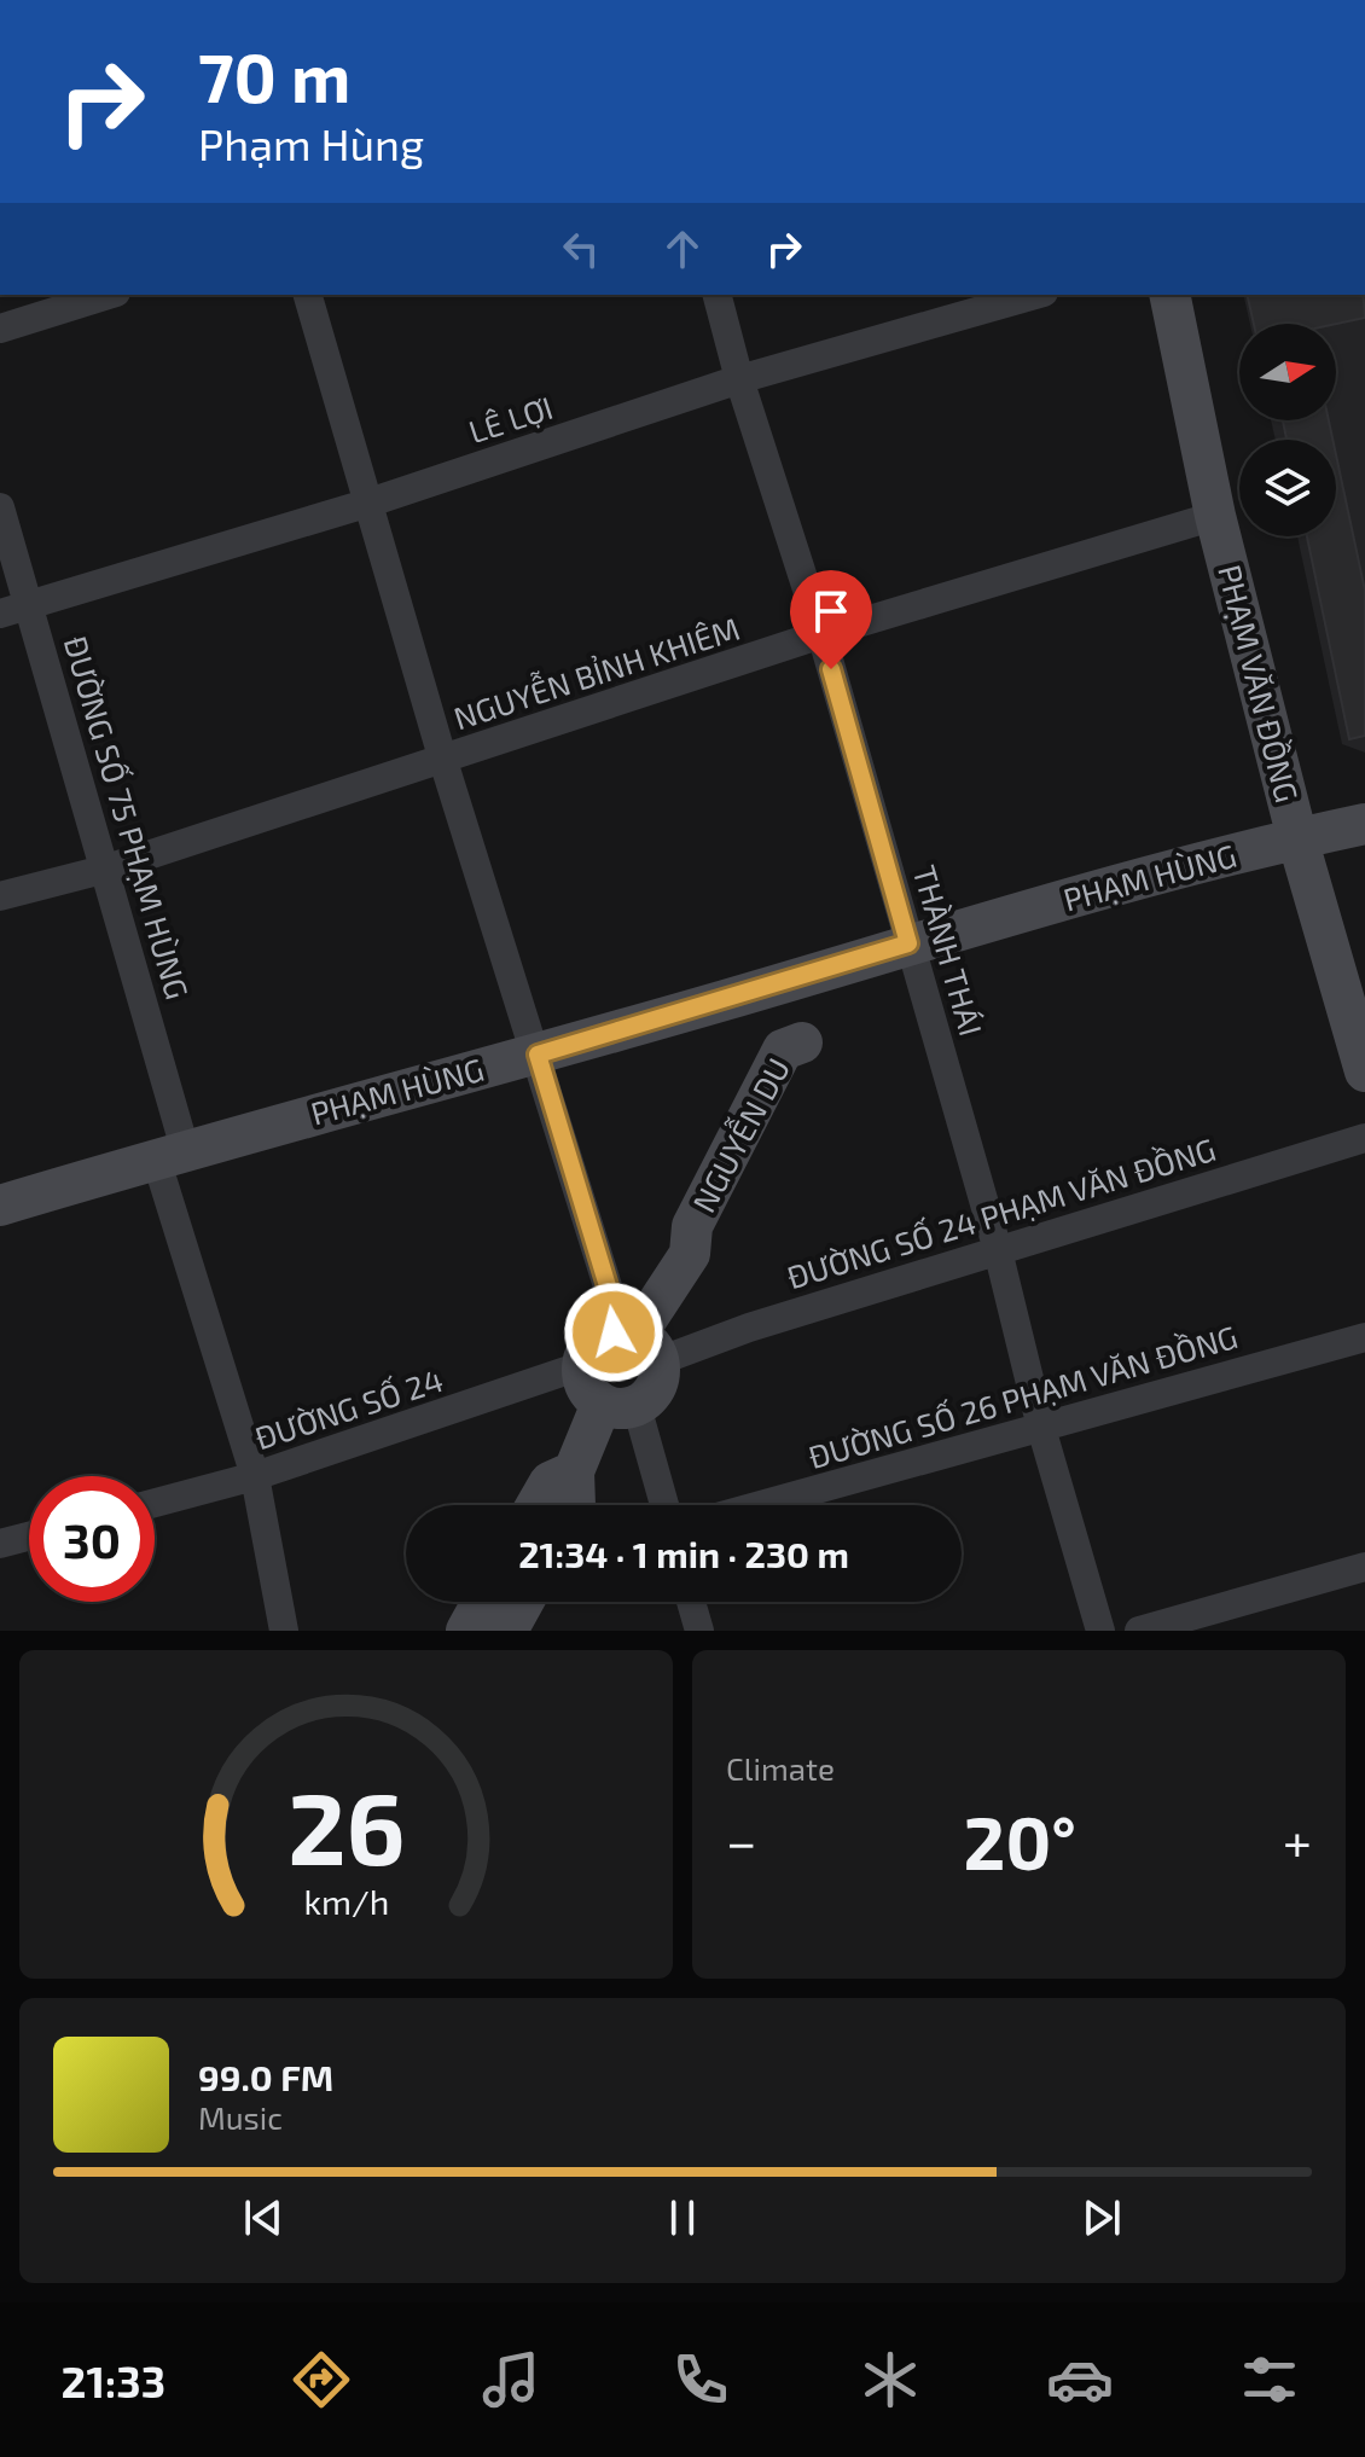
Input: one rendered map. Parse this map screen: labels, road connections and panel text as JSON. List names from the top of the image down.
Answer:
{
  "streets": {
    "street": [
      "LÊ LỢI",
      "NGUYỄN BỈNH KHIÊM",
      "PHẠM VĂN ĐỒNG",
      "ĐƯỜNG SỐ 75 PHẠM HÙNG",
      "PHẠM HÙNG",
      "THÀNH THÁI",
      "NGUYỄN DU",
      "ĐƯỜNG SỐ 24 PHẠM VĂN ĐỒNG",
      "ĐƯỜNG SỐ 26 PHẠM VĂN ĐỒNG",
      "ĐƯỜNG SỐ 24"
    ]
  },
  "crossings": [
    ["LÊ LỢI", "ĐƯỜNG SỐ 75 PHẠM HÙNG"],
    ["LÊ LỢI", "THÀNH THÁI"],
    ["NGUYỄN BỈNH KHIÊM", "PHẠM VĂN ĐỒNG"],
    ["NGUYỄN BỈNH KHIÊM", "ĐƯỜNG SỐ 75 PHẠM HÙNG"],
    ["NGUYỄN BỈNH KHIÊM", "THÀNH THÁI"],
    ["PHẠM VĂN ĐỒNG", "PHẠM HÙNG"],
    ["ĐƯỜNG SỐ 75 PHẠM HÙNG", "PHẠM HÙNG"],
    ["ĐƯỜNG SỐ 75 PHẠM HÙNG", "ĐƯỜNG SỐ 24"],
    ["PHẠM HÙNG", "THÀNH THÁI"],
    ["PHẠM HÙNG", "NGUYỄN DU"],
    ["THÀNH THÁI", "ĐƯỜNG SỐ 24 PHẠM VĂN ĐỒNG"],
    ["THÀNH THÁI", "ĐƯỜNG SỐ 26 PHẠM VĂN ĐỒNG"],
    ["NGUYỄN DU", "ĐƯỜNG SỐ 24 PHẠM VĂN ĐỒNG"],
    ["NGUYỄN DU", "ĐƯỜNG SỐ 24"],
    ["ĐƯỜNG SỐ 24 PHẠM VĂN ĐỒNG", "ĐƯỜNG SỐ 24"]
  ],
  "north": "right",
  "page": {
    "turn": ["70 m", "Phạm Hùng"],
    "limit": "30",
    "trip": "21:34 · 1 min · 230 m",
    "tile": "Climate",
    "heat": ["−", "20°", "+"],
    "song": ["99.0 FM", "Music"],
    "tabs": "21:33",
    "gauge": ["26", "km/h"]
  }
}
